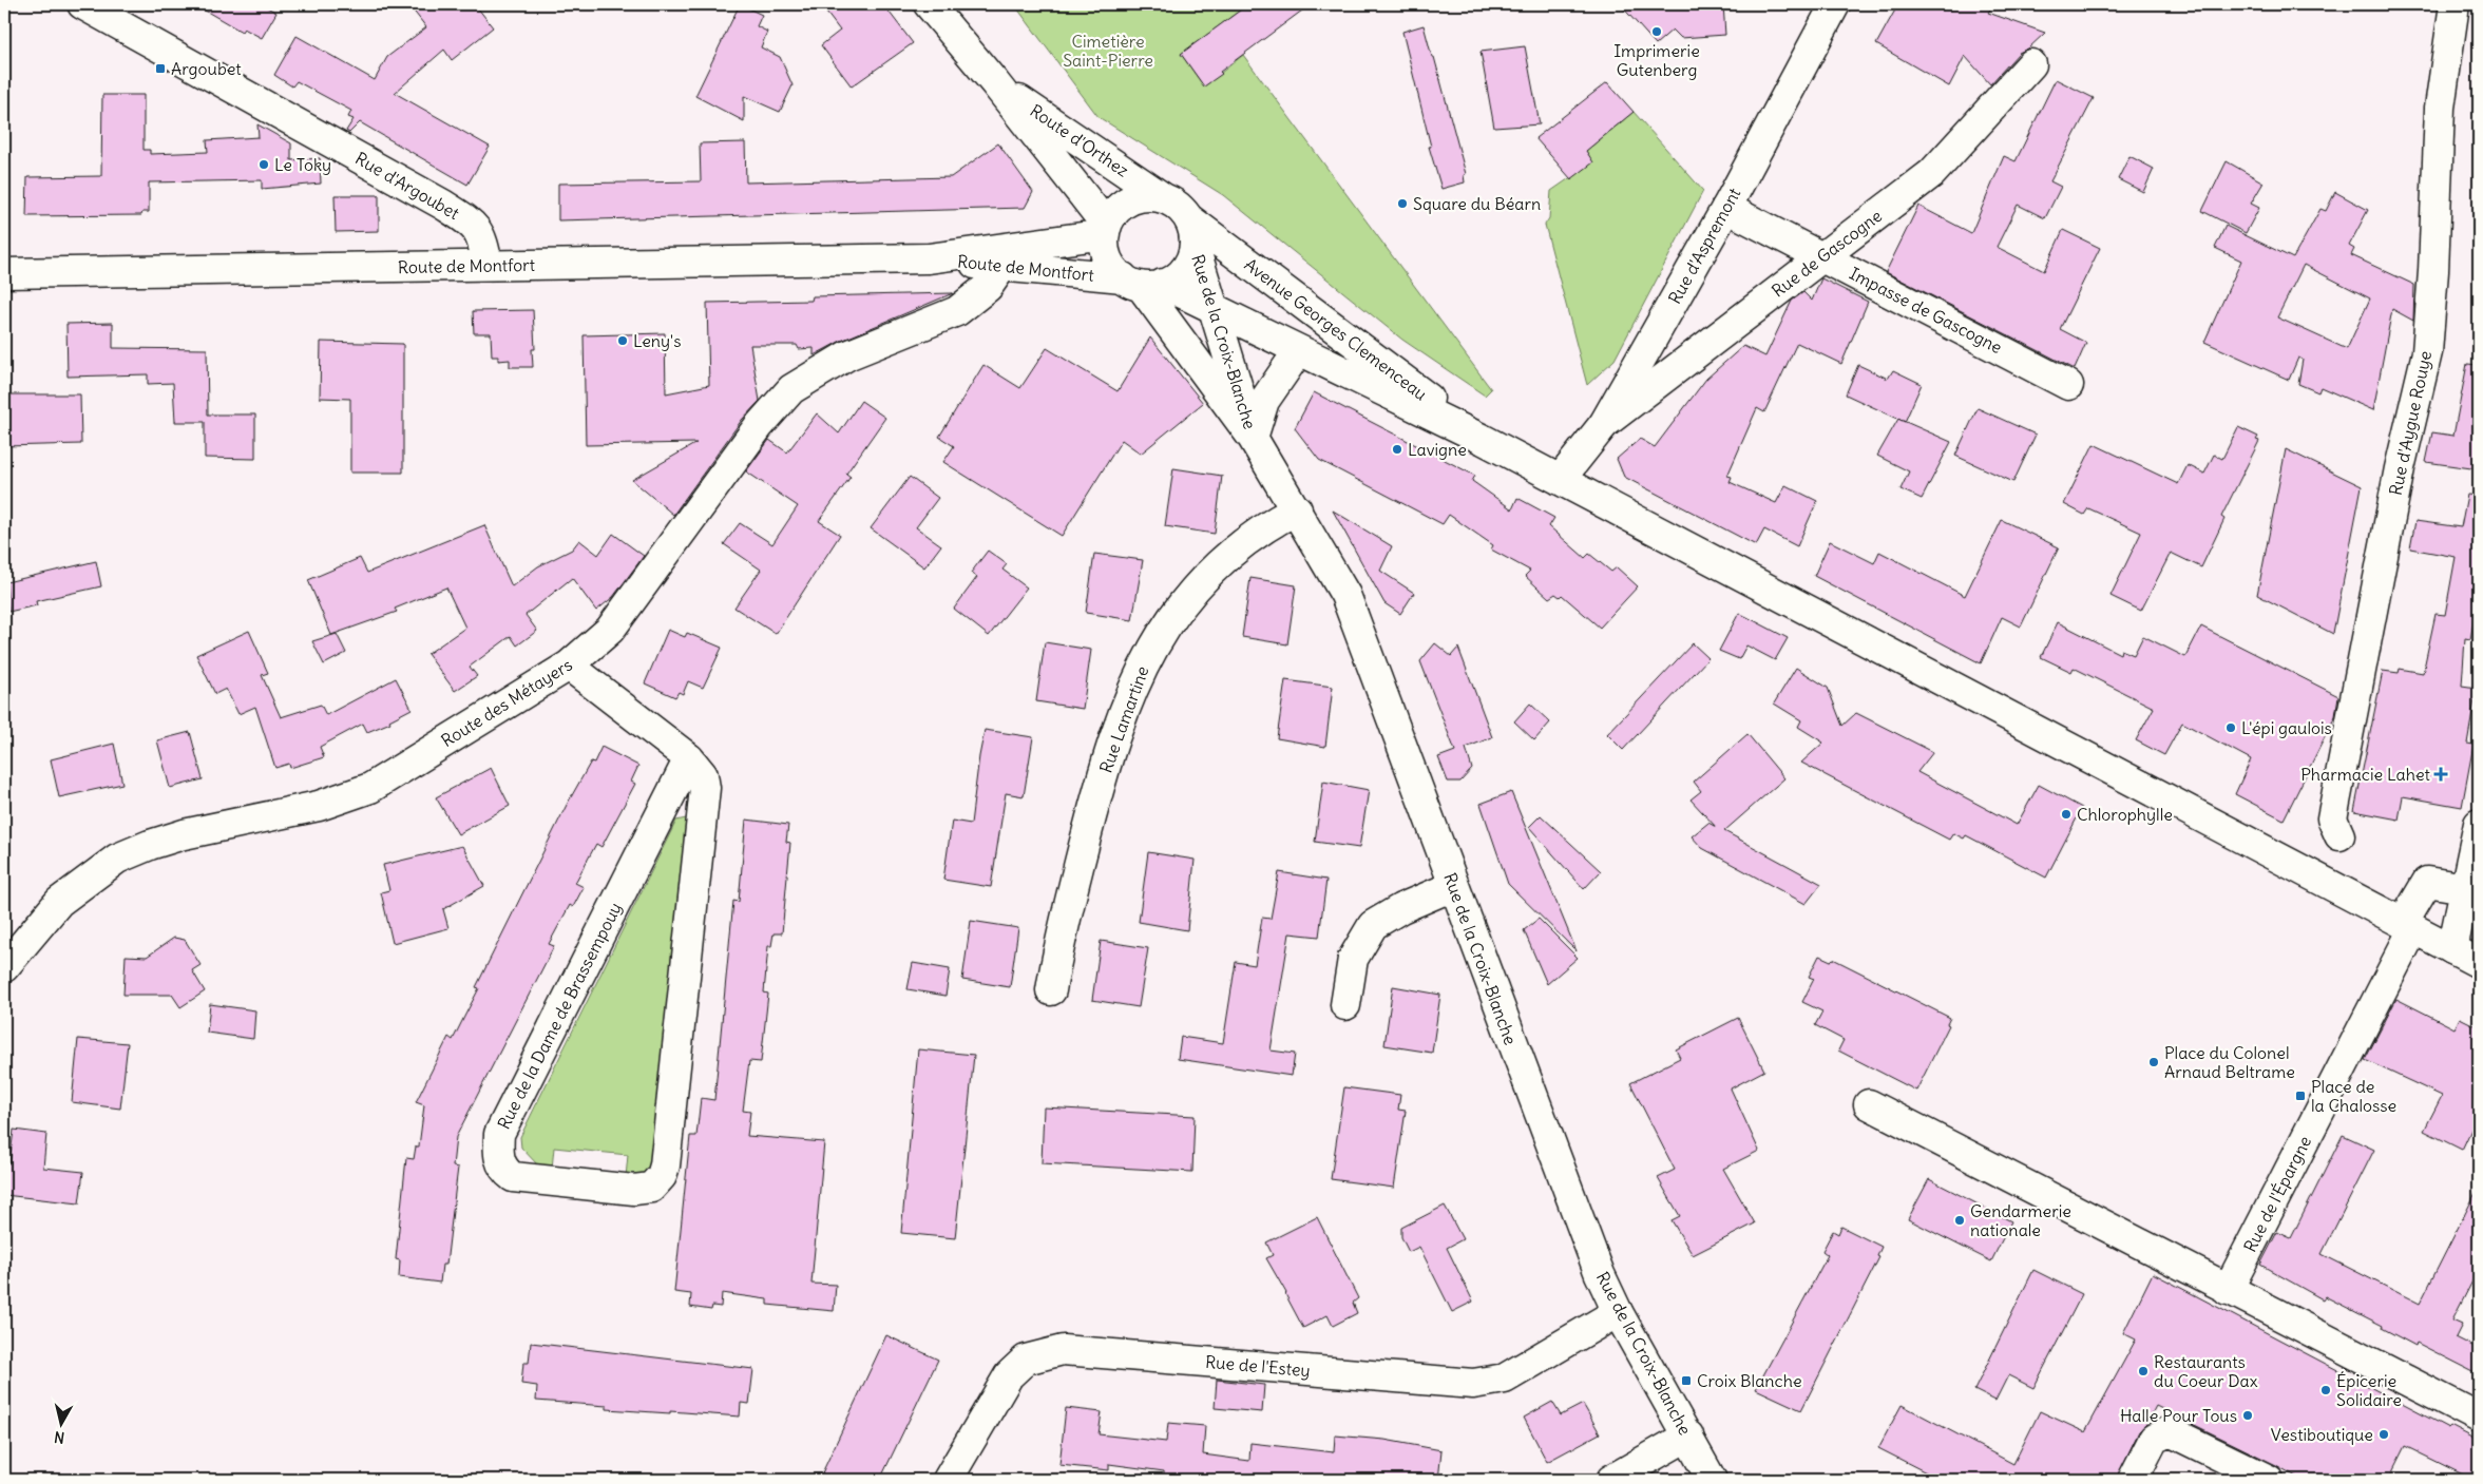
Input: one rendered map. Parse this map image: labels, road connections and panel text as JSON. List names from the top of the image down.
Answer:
{
  "streets": {
    "street": [
      "Route d'Orthez",
      "Rue d'Argoubet",
      "Rue d'Aspremont",
      "Rue de Gascogne",
      "Route de Montfort",
      "Impasse de Gascogne",
      "Avenue Georges Clemenceau",
      "Rue de la Croix-Blanche",
      "Rue d'Aygue Rouye",
      "Route des Métayers",
      "Rue Lamartine",
      "Rue de la Dame de Brassempouy",
      "Rue de l'Épargne",
      "Rue de l'Estey"
    ]
  },
  "crossings": [
    ["Route d'Orthez", "Route de Montfort"],
    ["Route d'Orthez", "Avenue Georges Clemenceau"],
    ["Route d'Orthez", "Rue de la Croix-Blanche"],
    ["Rue d'Argoubet", "Route de Montfort"],
    ["Rue d'Aspremont", "Rue de Gascogne"],
    ["Rue d'Aspremont", "Impasse de Gascogne"],
    ["Rue d'Aspremont", "Avenue Georges Clemenceau"],
    ["Rue de Gascogne", "Impasse de Gascogne"],
    ["Route de Montfort", "Avenue Georges Clemenceau"],
    ["Route de Montfort", "Rue de la Croix-Blanche"],
    ["Route de Montfort", "Route des Métayers"],
    ["Avenue Georges Clemenceau", "Rue de la Croix-Blanche"],
    ["Avenue Georges Clemenceau", "Rue de l'Épargne"],
    ["Rue de la Croix-Blanche", "Rue Lamartine"],
    ["Rue de la Croix-Blanche", "Rue de l'Estey"],
    ["Route des Métayers", "Rue de la Dame de Brassempouy"]
  ],
  "parks": ["Cimetière Saint-Pierre"],
  "places": {
    "other": [
      "Imprimerie Gutenberg",
      "Le Toky",
      "Square du Béarn",
      "Leny's",
      "Lavigne",
      "L'épi gaulois",
      "Chlorophylle",
      "Place du Colonel Arnaud Beltrame",
      "Gendarmerie nationale",
      "Restaurants du Coeur Dax",
      "Épicerie Solidaire",
      "Halle Pour Tous",
      "Vestiboutique"
    ],
    "transit": ["Argoubet", "Place de la Chalosse", "Croix Blanche"],
    "health": ["Pharmacie Lahet"]
  },
  "north": "bottom"
}
